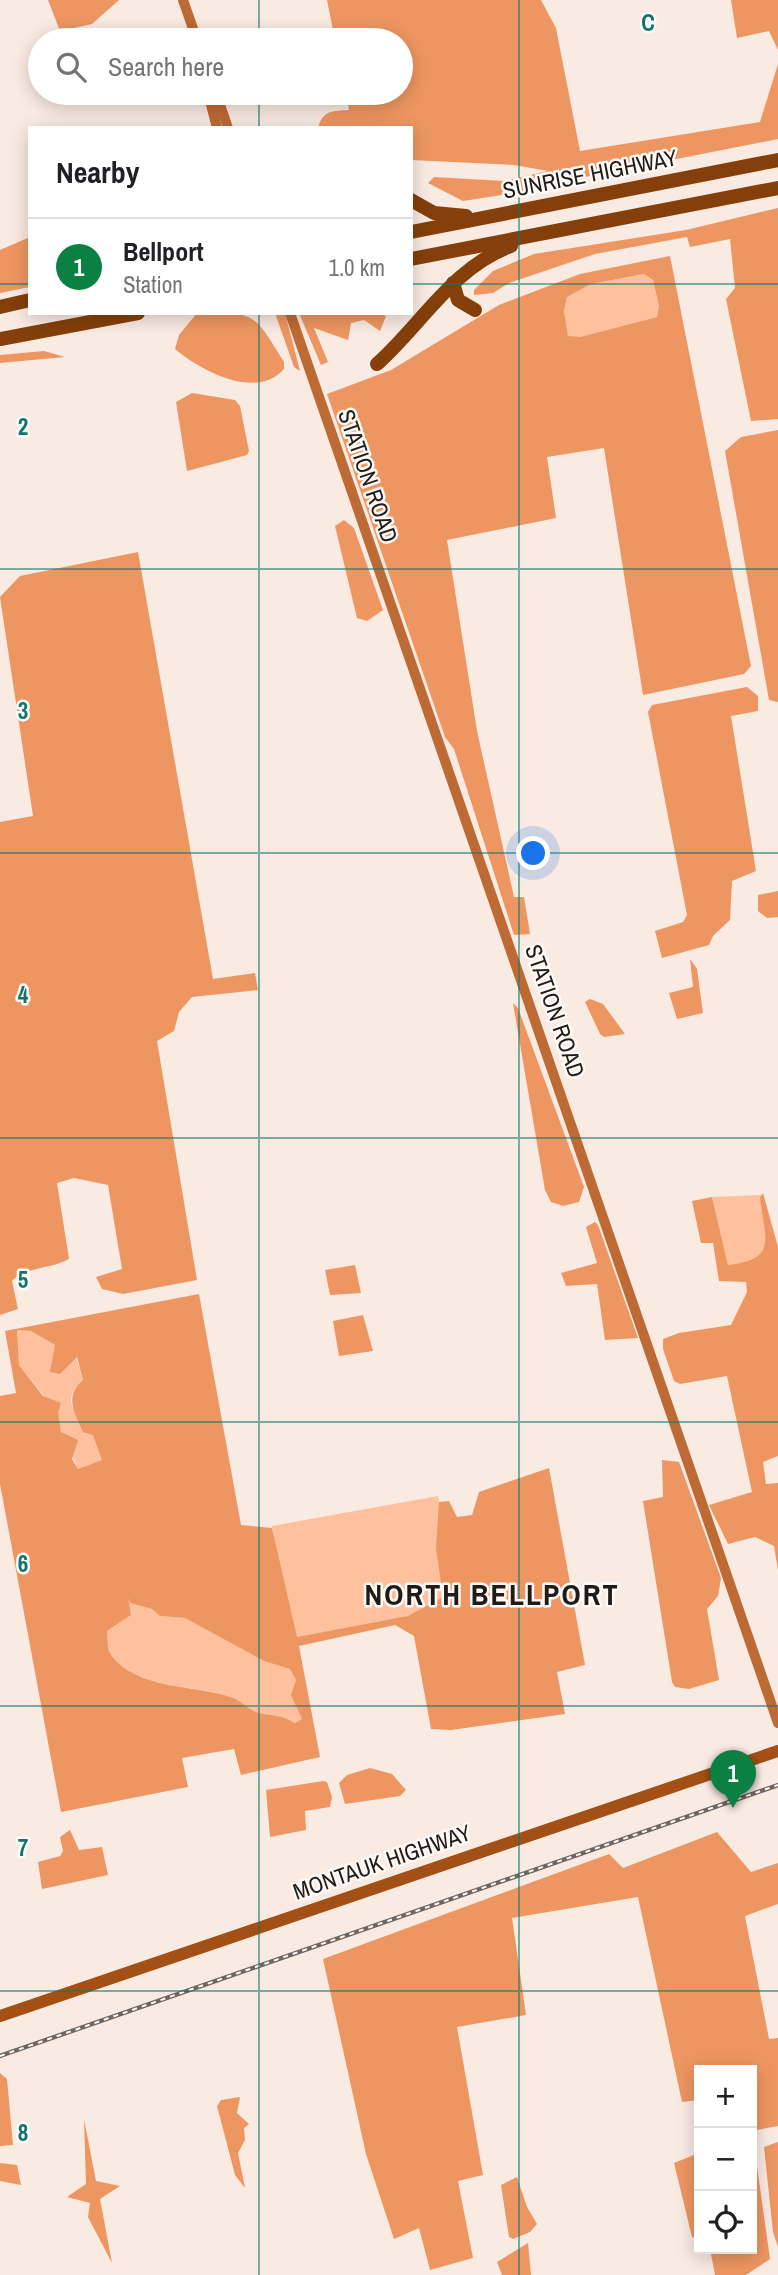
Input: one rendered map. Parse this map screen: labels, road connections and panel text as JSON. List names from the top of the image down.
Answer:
{
  "streets": {
    "highway": ["SUNRISE HIGHWAY"],
    "main road": ["STATION ROAD", "MONTAUK HIGHWAY"]
  },
  "districts": ["NORTH BELLPORT"],
  "page": {
    "search": "Search here",
    "heading": "Nearby",
    "list": [
      {
        "mark": "1",
        "name": "Bellport",
        "note": "Station",
        "value": "1.0 km"
      }
    ],
    "pins": "1",
    "map_buttons": ["+", "−"]
  },
  "grid": {
    "columns": ["C"],
    "rows": [
      "2",
      "3",
      "4",
      "5",
      "6",
      "7",
      "8"
    ]
  }
}
